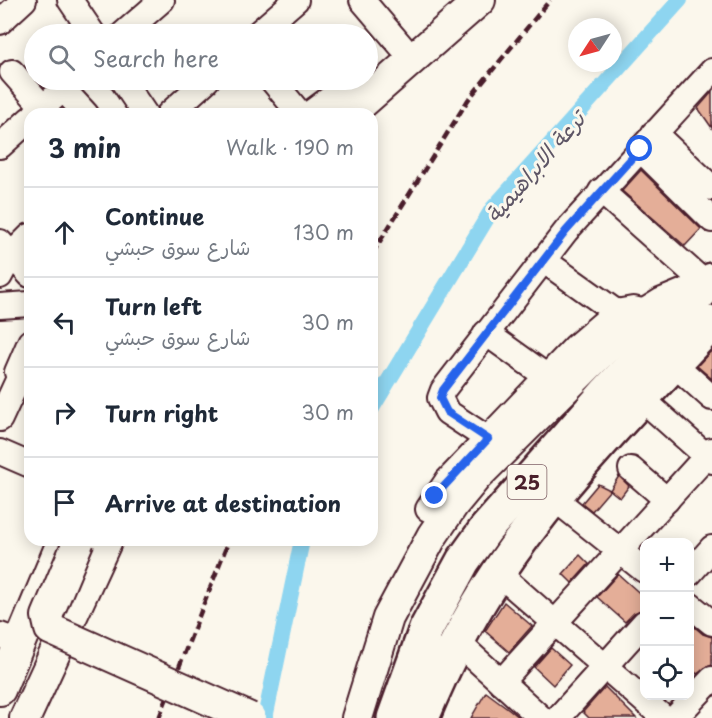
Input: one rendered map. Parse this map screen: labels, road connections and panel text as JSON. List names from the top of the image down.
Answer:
{
  "streets": {
    "highway": ["25"]
  },
  "water": ["ترعة الابراهيمية"],
  "north": "bottom left",
  "page": {
    "search": "Search here",
    "heading": ["3 min", "Walk · 190 m"],
    "list": [
      ["Continue", "شارع سوق حبشي", "130 m"],
      ["Turn left", "شارع سوق حبشي", "30 m"],
      ["Turn right", "30 m"],
      "Arrive at destination"
    ],
    "map_buttons": ["+", "−"]
  }
}
